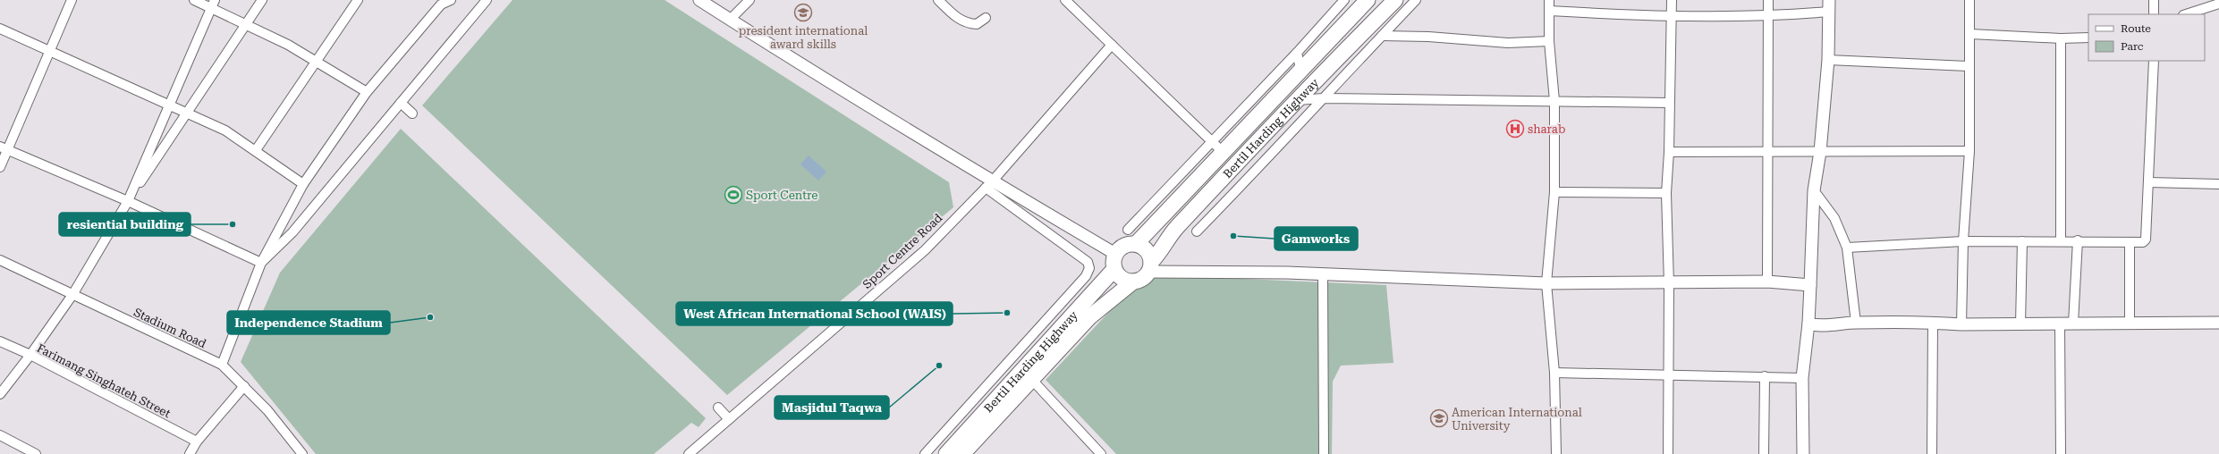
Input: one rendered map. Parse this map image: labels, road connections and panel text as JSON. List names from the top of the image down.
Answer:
{
  "streets": {
    "main road": ["Bertil Harding Highway"],
    "street": ["Sport Centre Road", "Stadium Road", "Farimang Singhateh Street"]
  },
  "places": {
    "school or university": ["president international award skills", "American International University"],
    "hospital": ["sharab"],
    "sports": ["Sport Centre"],
    "other": [
      "resiential building",
      "Gamworks",
      "West African International School (WAIS)",
      "Independence Stadium",
      "Masjidul Taqwa"
    ]
  },
  "legend": ["Route", "Parc"]
}
